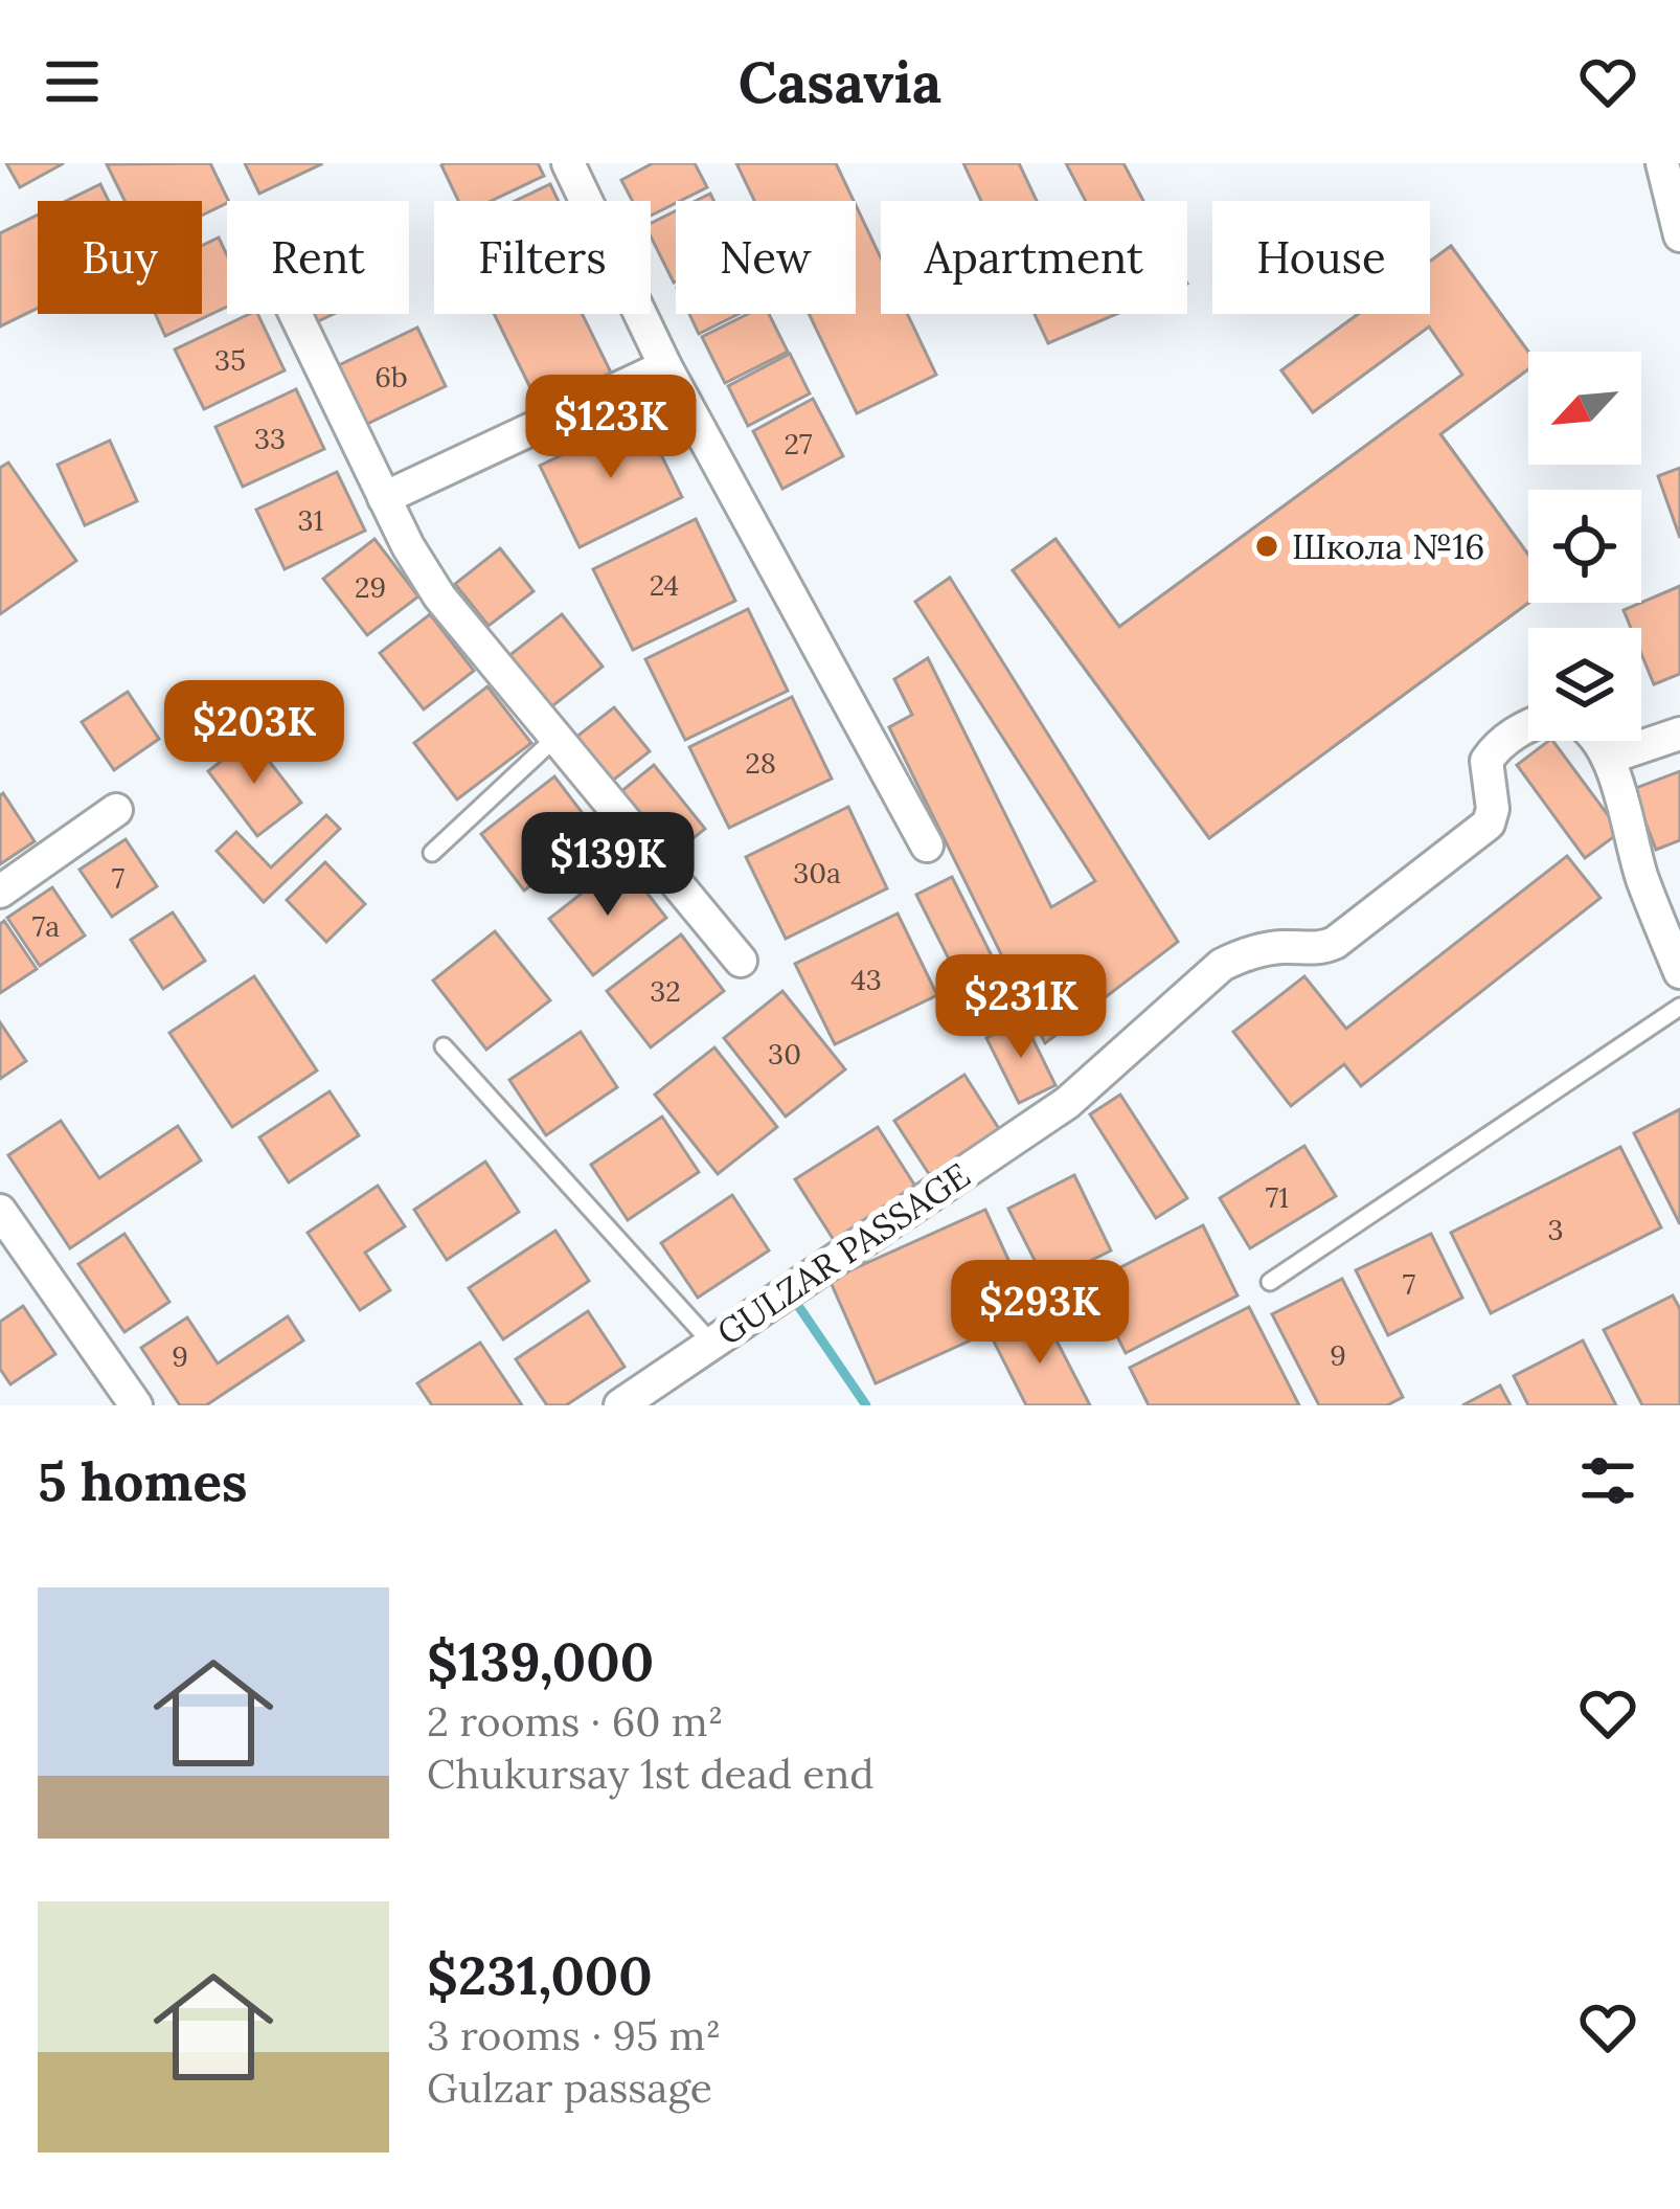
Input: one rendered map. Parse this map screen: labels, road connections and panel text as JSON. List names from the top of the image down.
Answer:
{
  "streets": {
    "street": ["GULZАR PASSAGE"]
  },
  "places": ["Школа №16"],
  "house_numbers": [
    "35",
    "6b",
    "33",
    "27",
    "31",
    "24",
    "29",
    "28",
    "30a",
    "7",
    "7a",
    "43",
    "32",
    "30",
    "71",
    "3",
    "7",
    "9",
    "9"
  ],
  "north": "bottom left",
  "page": {
    "header": "Casavia",
    "chip": [
      "Buy",
      "Rent",
      "Filters",
      "New",
      "Apartment",
      "House"
    ],
    "price": [
      "$123K",
      "$203K",
      "$139K",
      "$231K",
      "$293K"
    ],
    "heading": "5 homes",
    "list": [
      {
        "name": "$139,000",
        "note": "2 rooms · 60 m² · Chukursay 1st dead end"
      },
      {
        "name": "$231,000",
        "note": "3 rooms · 95 m² · Gulzаr passage"
      }
    ]
  }
}
